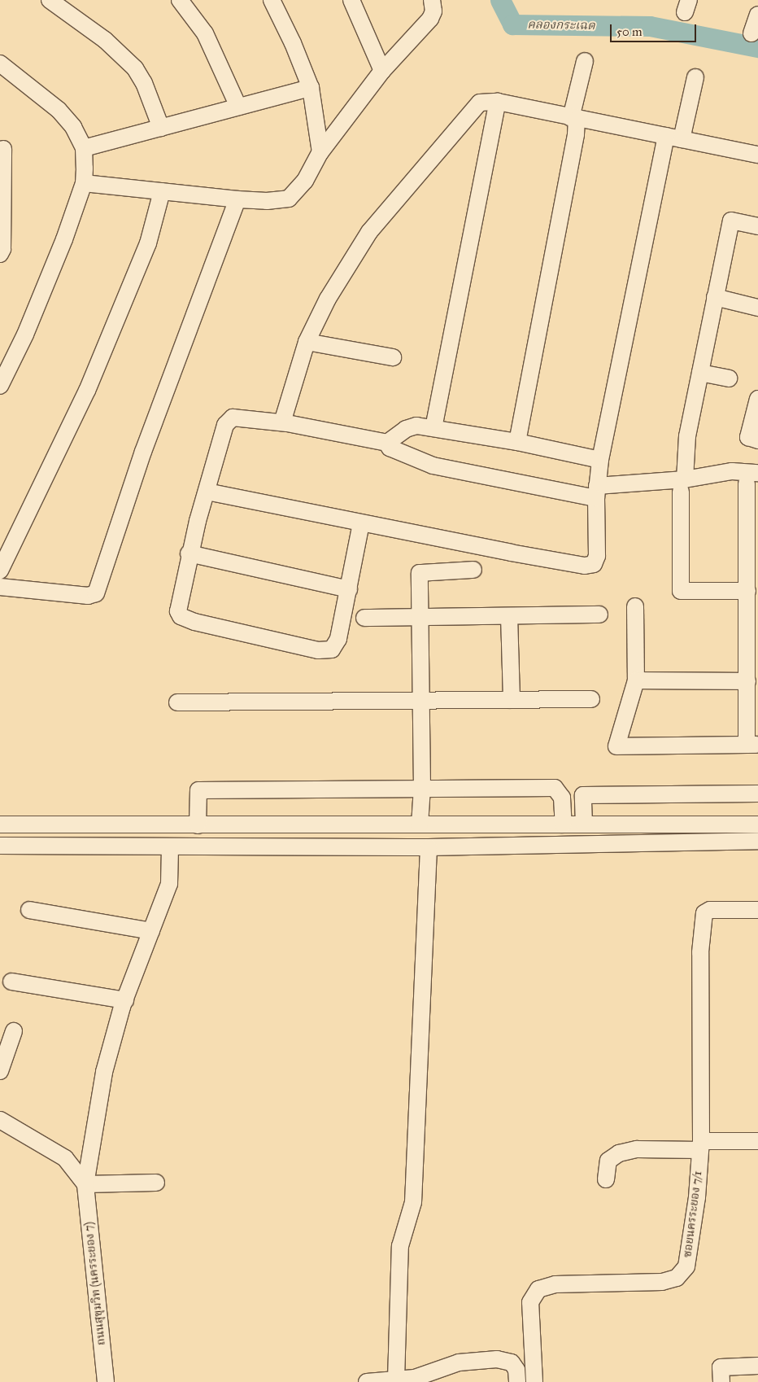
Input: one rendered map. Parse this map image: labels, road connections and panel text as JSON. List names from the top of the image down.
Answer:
{
  "streets": {
    "street": ["ซอยนครระยอง 7/1", "ถนนสุขุมวิท (นครระยอง 7)"]
  },
  "water": ["คลองกระเฉด"],
  "scale_bar": "50 m"
}
